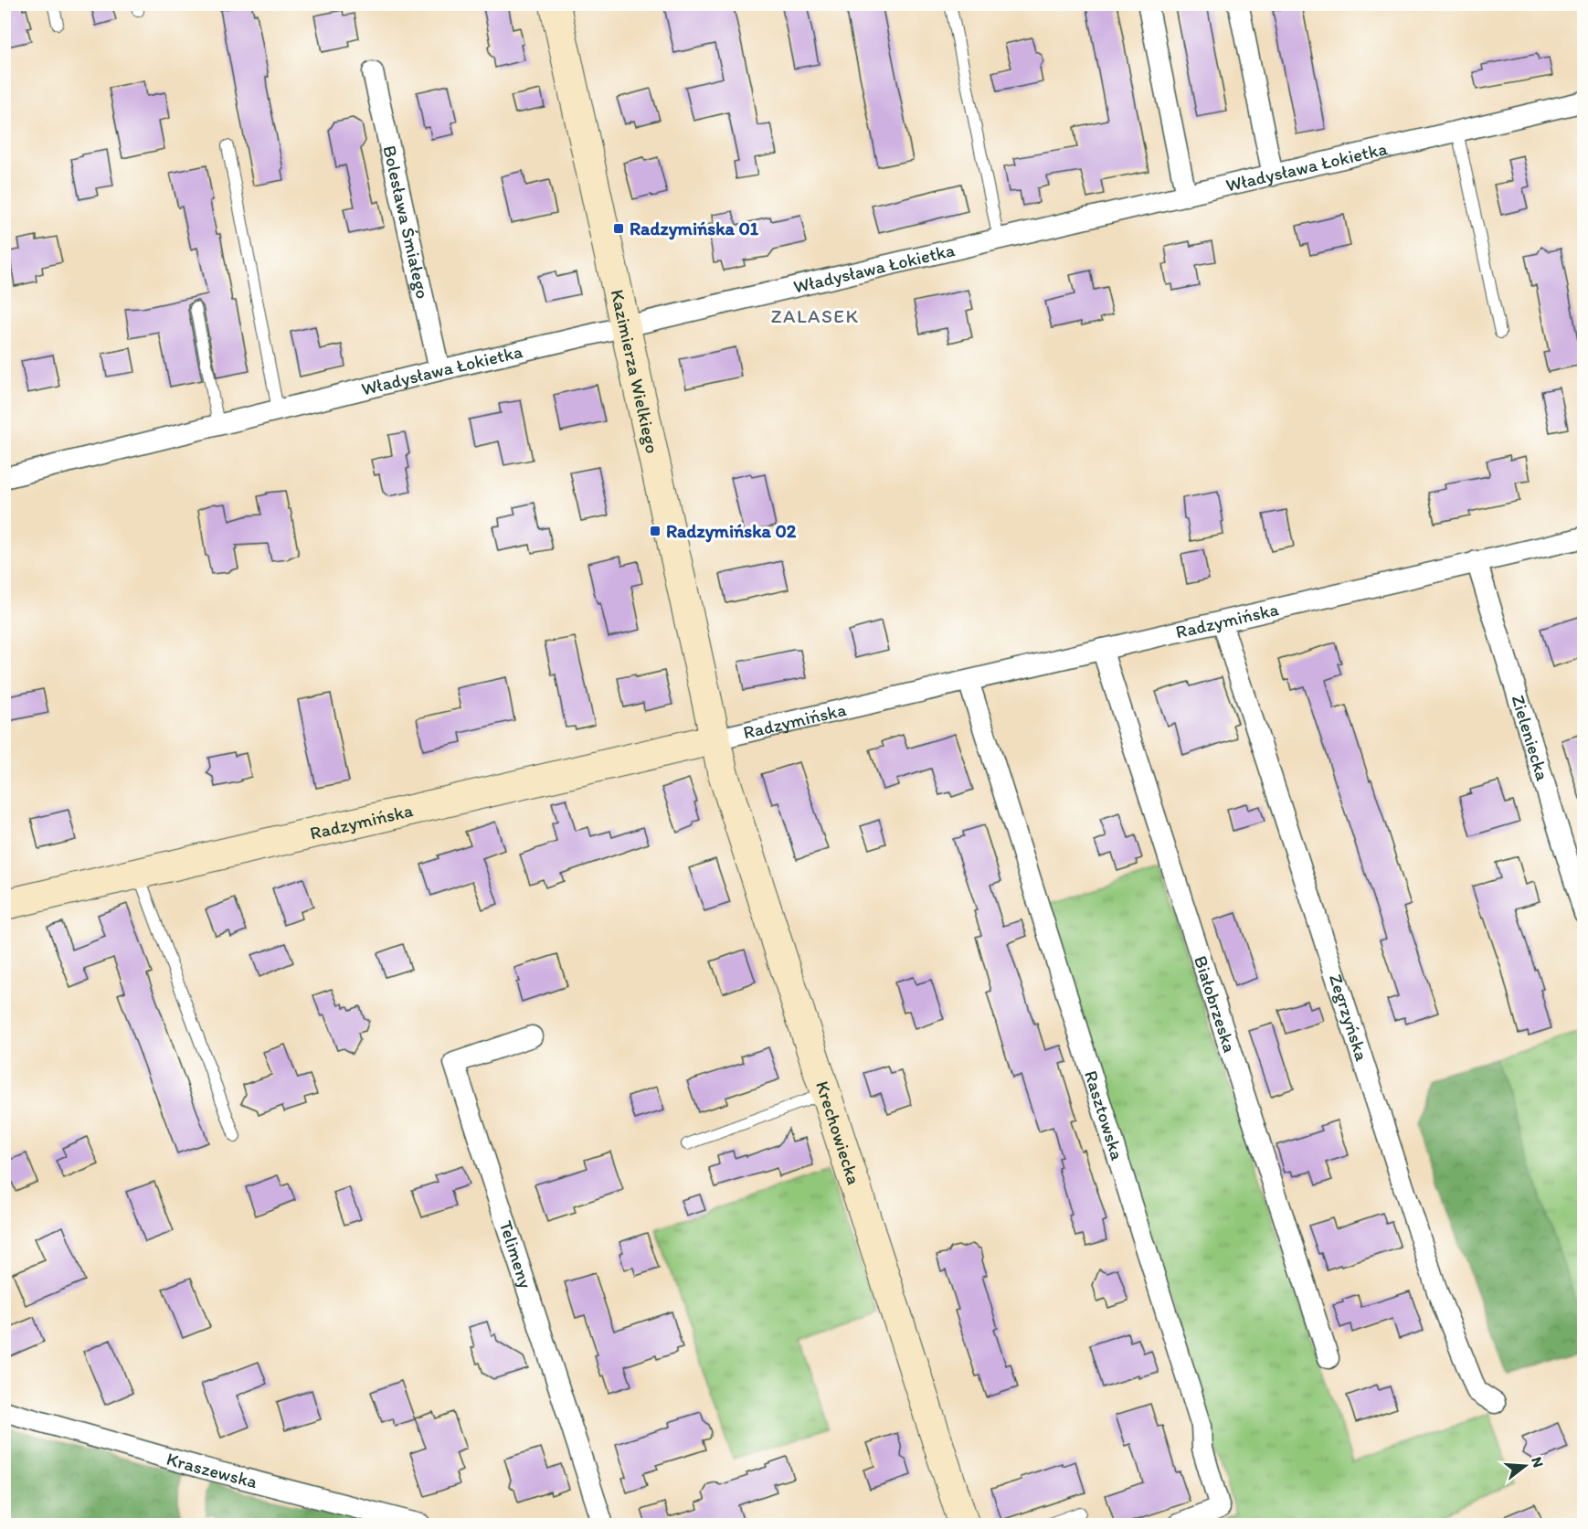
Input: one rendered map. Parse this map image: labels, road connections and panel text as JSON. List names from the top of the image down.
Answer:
{
  "streets": {
    "street": [
      "Władysława Łokietka",
      "Bolesława Śmiałego",
      "Kazimierza Wielkiego",
      "Radzymińska",
      "Zieleniecka",
      "Białobrzeska",
      "Zegrzyńska",
      "Rasztowska",
      "Krechowiecka",
      "Telimeny",
      "Kraszewska"
    ]
  },
  "crossings": [
    ["Władysława Łokietka", "Bolesława Śmiałego"],
    ["Władysława Łokietka", "Kazimierza Wielkiego"],
    ["Kazimierza Wielkiego", "Radzymińska"],
    ["Kazimierza Wielkiego", "Krechowiecka"],
    ["Radzymińska", "Zieleniecka"],
    ["Radzymińska", "Białobrzeska"],
    ["Radzymińska", "Zegrzyńska"],
    ["Radzymińska", "Rasztowska"],
    ["Radzymińska", "Krechowiecka"]
  ],
  "districts": ["ZALASEK"],
  "places": {
    "transit": ["Radzymińska 01", "Radzymińska 02"]
  },
  "north": "right"
}
